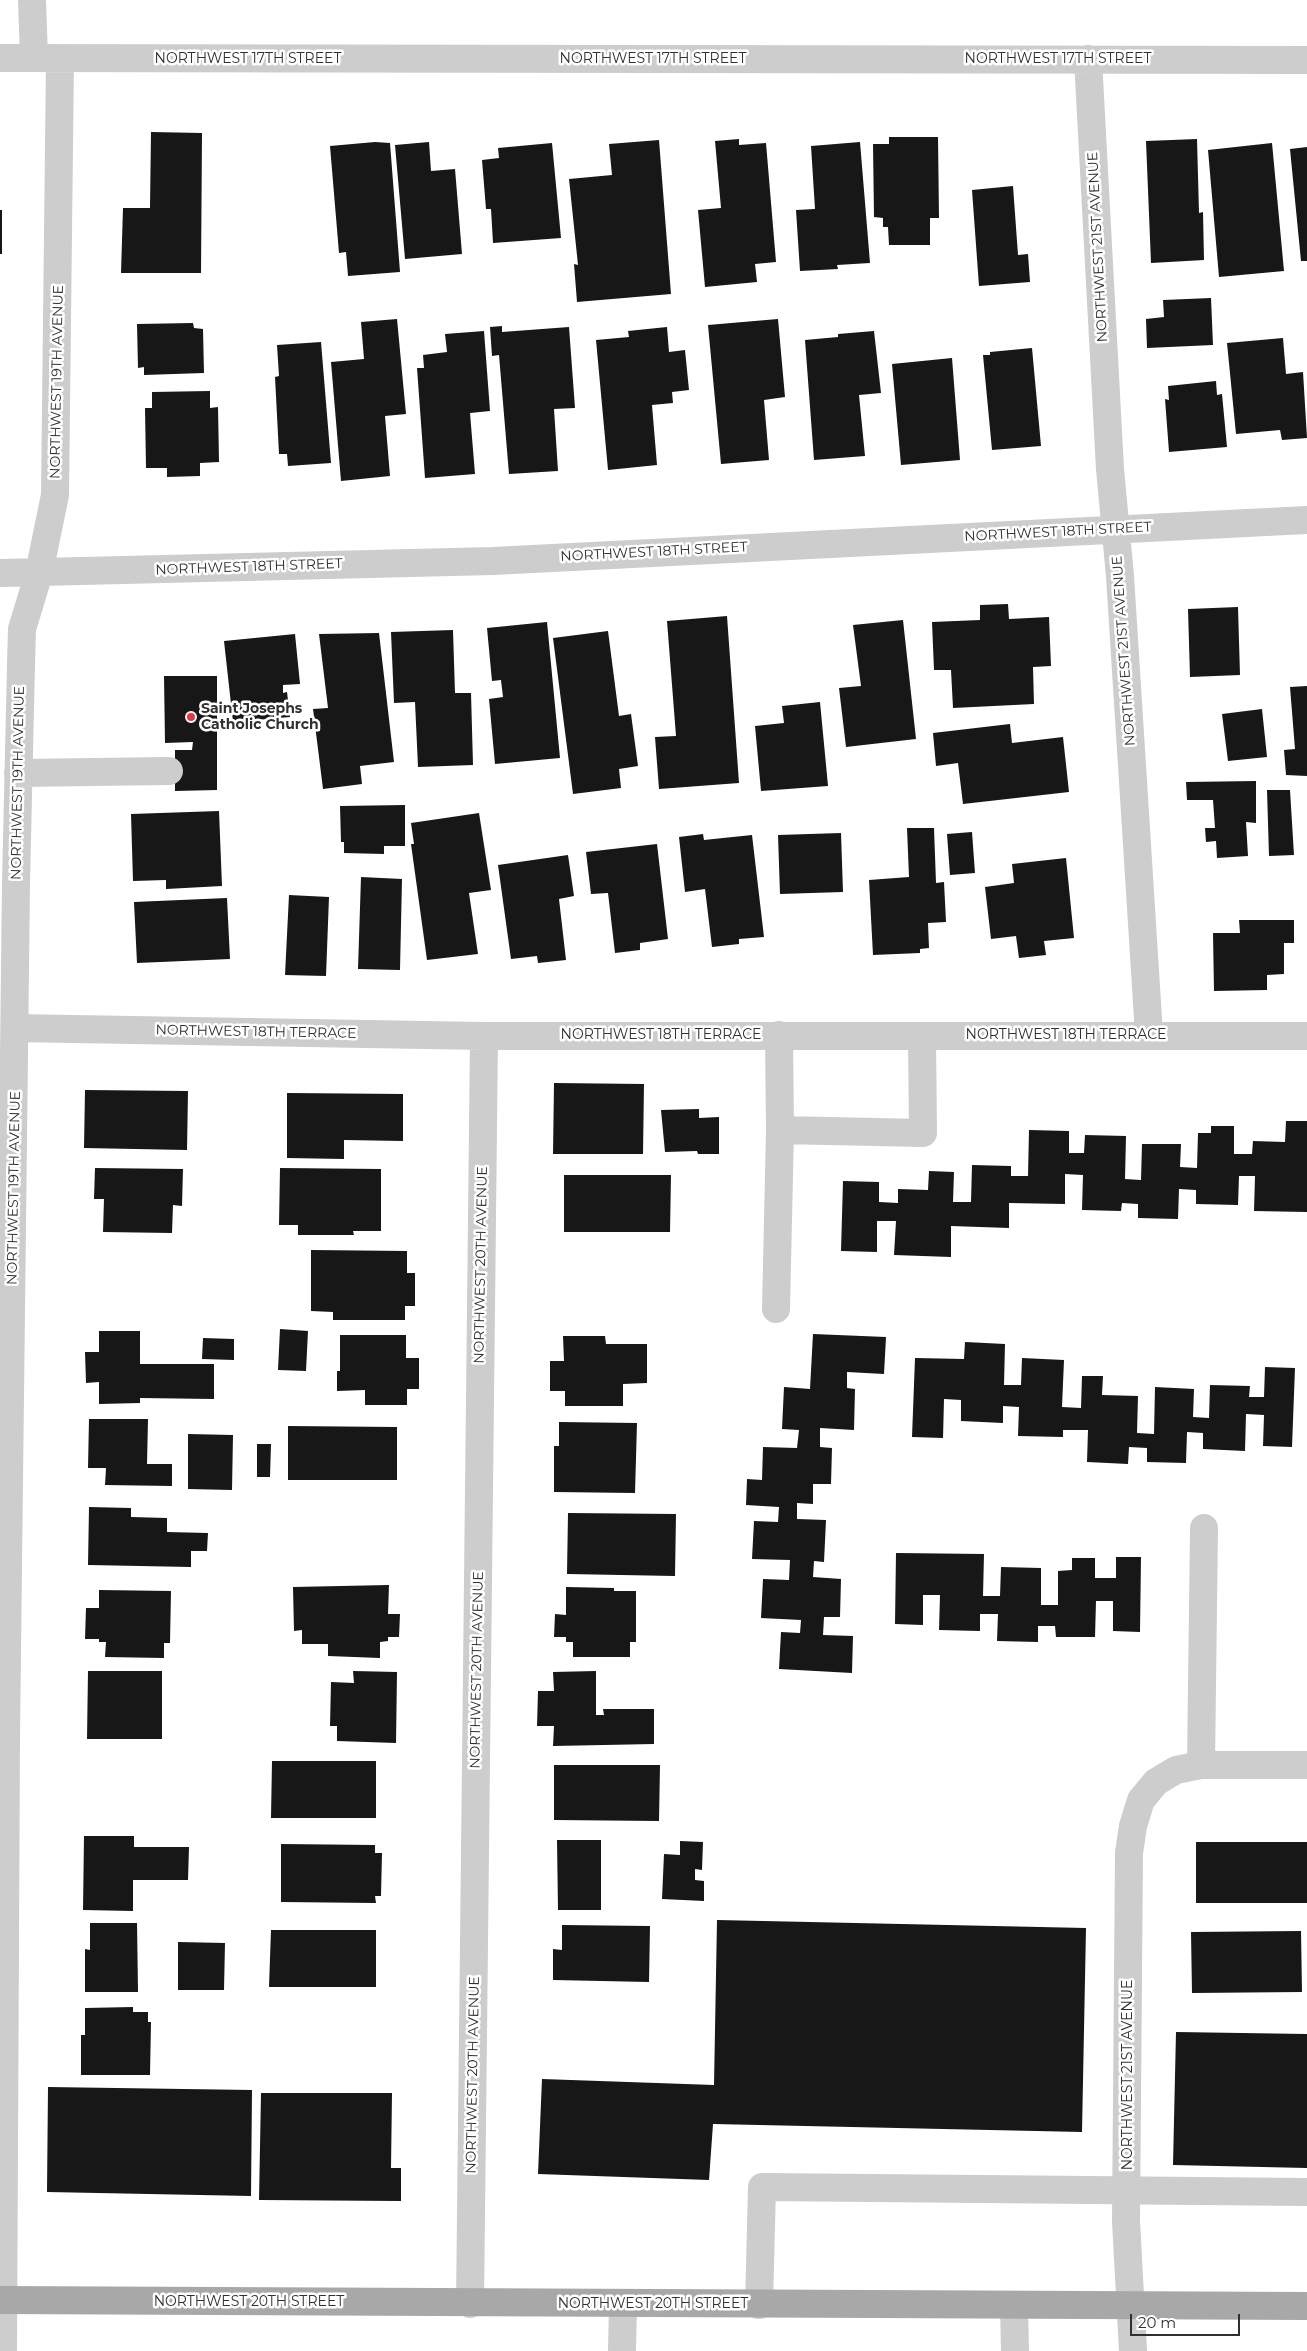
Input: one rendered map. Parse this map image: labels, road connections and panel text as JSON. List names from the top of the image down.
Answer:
{
  "streets": {
    "main road": ["NORTHWEST 20TH STREET"],
    "street": [
      "NORTHWEST 17TH STREET",
      "NORTHWEST 21ST AVENUE",
      "NORTHWEST 19TH AVENUE",
      "NORTHWEST 18TH STREET",
      "NORTHWEST 18TH TERRACE",
      "NORTHWEST 20TH AVENUE"
    ]
  },
  "crossings": [
    ["NORTHWEST 17TH STREET", "NORTHWEST 21ST AVENUE"],
    ["NORTHWEST 17TH STREET", "NORTHWEST 19TH AVENUE"],
    ["NORTHWEST 21ST AVENUE", "NORTHWEST 18TH STREET"],
    ["NORTHWEST 21ST AVENUE", "NORTHWEST 18TH TERRACE"],
    ["NORTHWEST 21ST AVENUE", "NORTHWEST 20TH STREET"],
    ["NORTHWEST 19TH AVENUE", "NORTHWEST 18TH STREET"],
    ["NORTHWEST 19TH AVENUE", "NORTHWEST 18TH TERRACE"],
    ["NORTHWEST 19TH AVENUE", "NORTHWEST 20TH STREET"],
    ["NORTHWEST 18TH TERRACE", "NORTHWEST 20TH AVENUE"],
    ["NORTHWEST 20TH AVENUE", "NORTHWEST 20TH STREET"]
  ],
  "places": ["Saint Josephs Catholic Church"],
  "scale_bar": "20 m"
}
